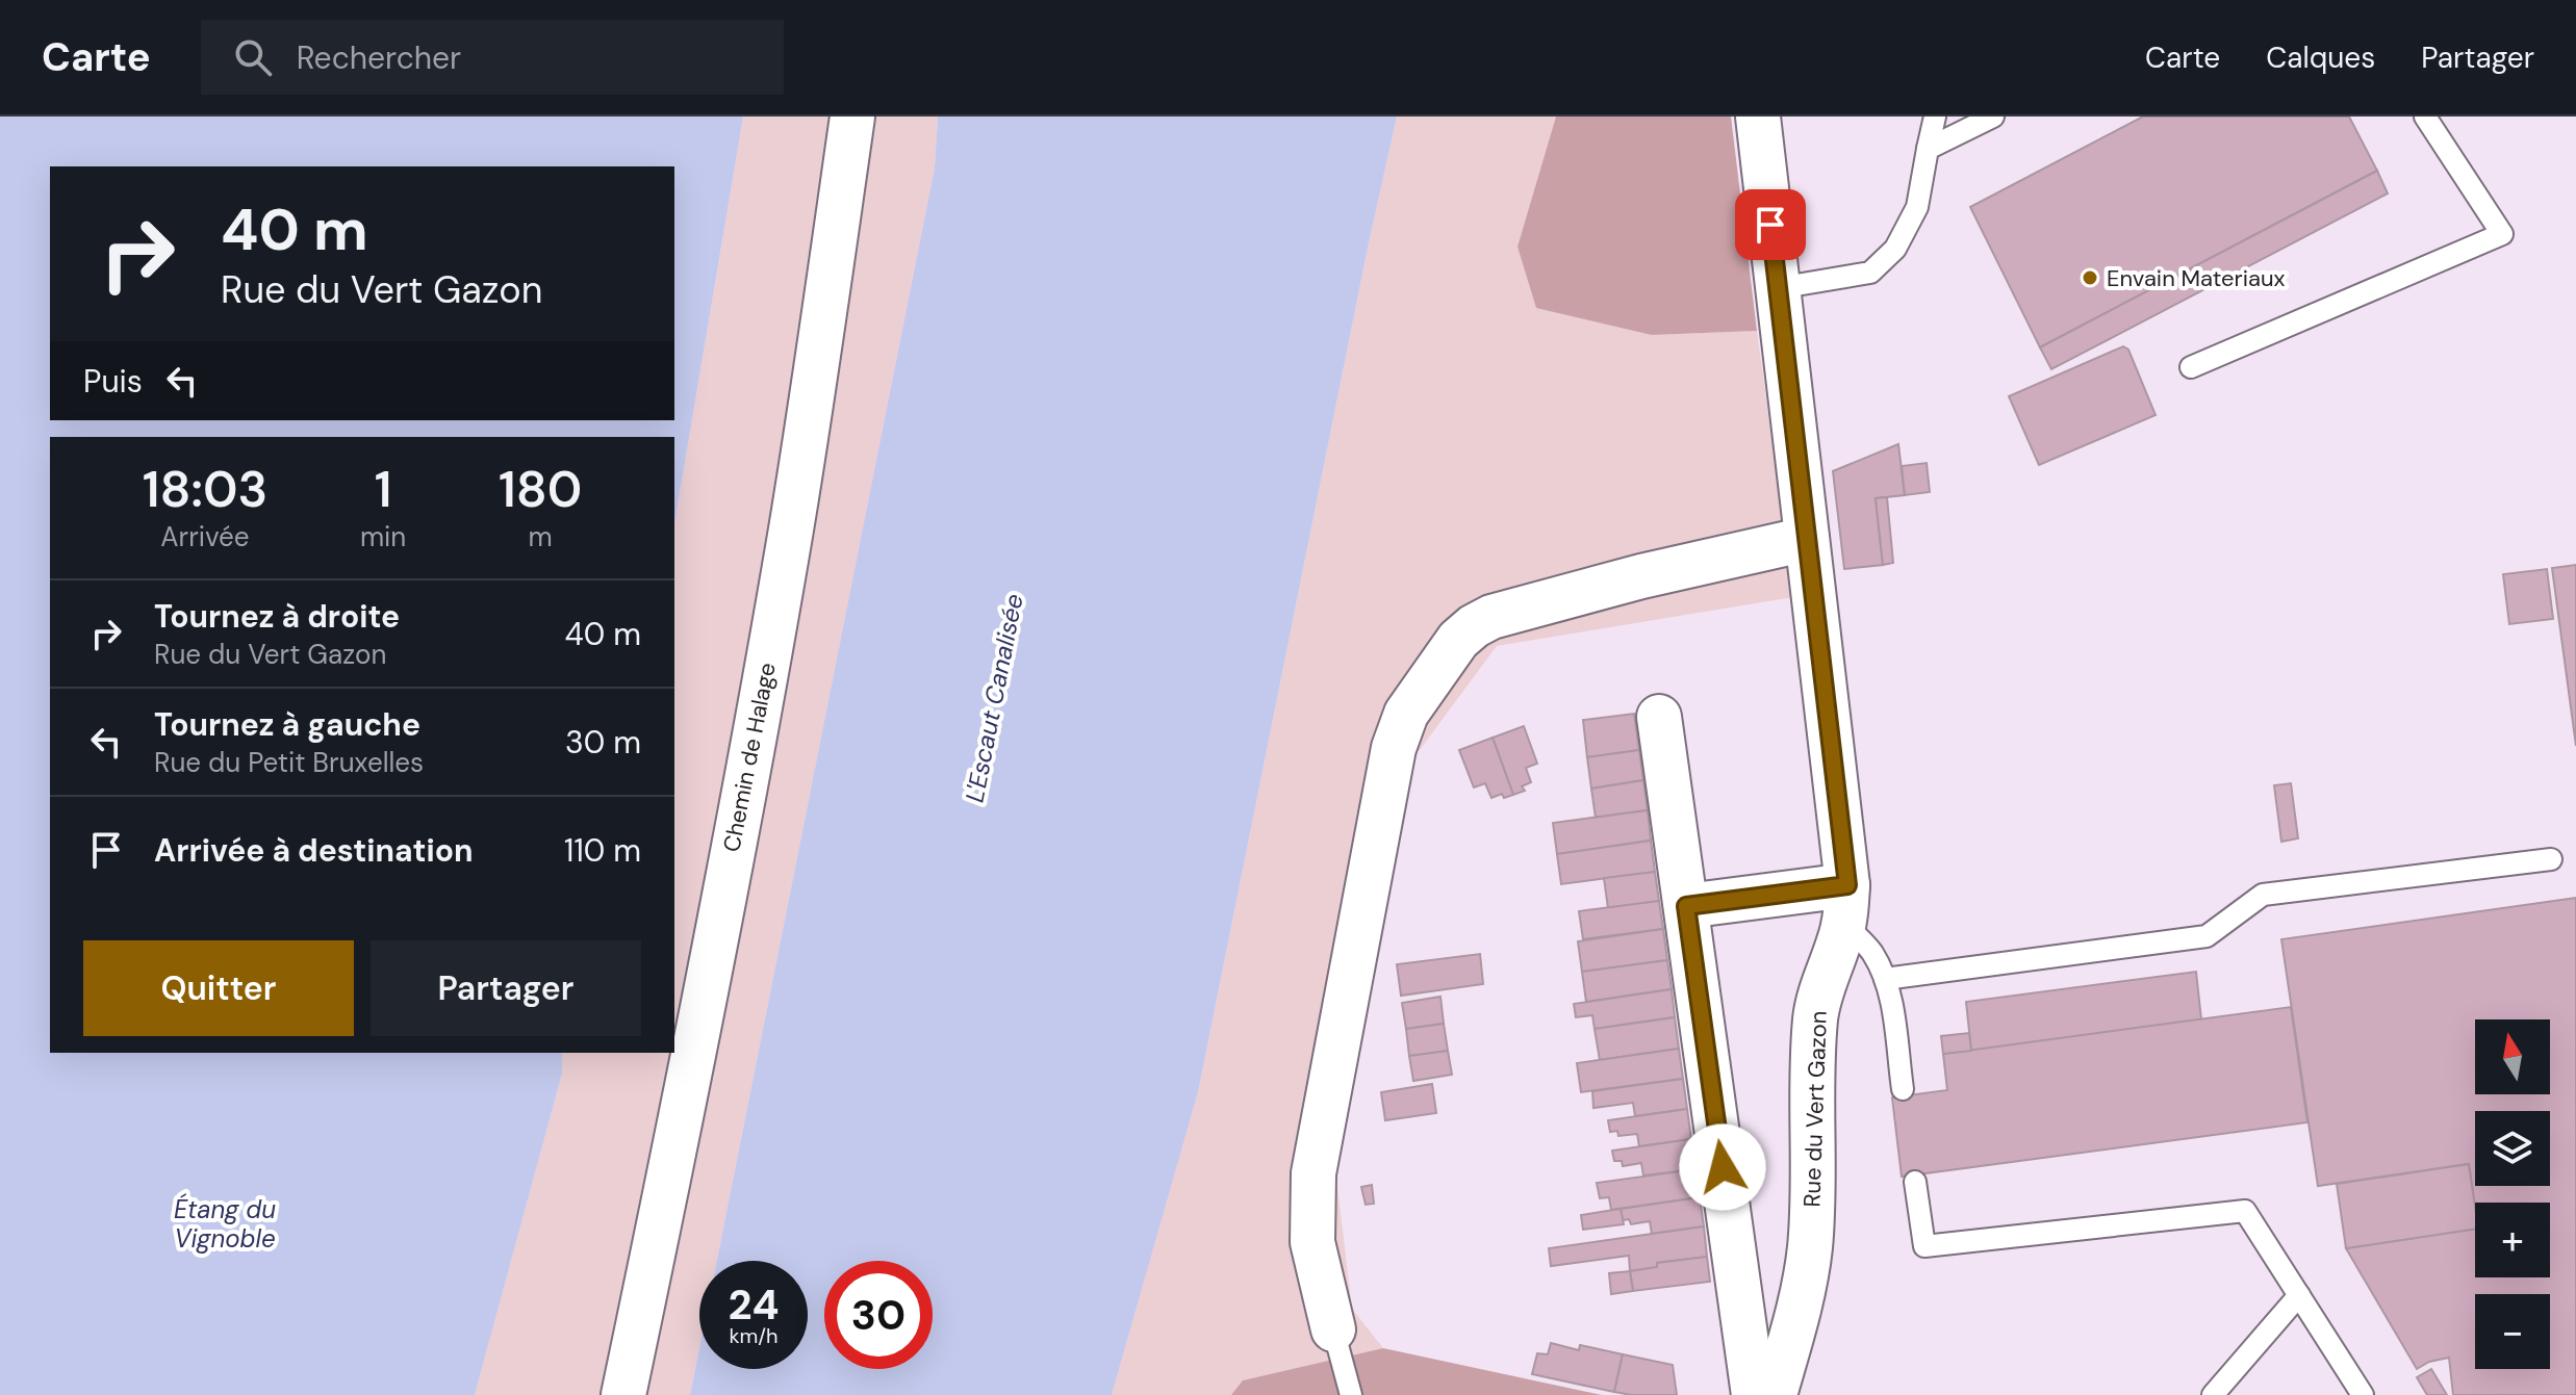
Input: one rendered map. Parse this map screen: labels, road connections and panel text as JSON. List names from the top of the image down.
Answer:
{
  "streets": {
    "street": ["Chemin de Halage", "Rue du Vert Gazon"]
  },
  "water": ["L'Escaut Canalisée", "Étang du Vignoble"],
  "places": ["Envain Materiaux"],
  "north": "top",
  "page": {
    "header": "Carte",
    "search": "Rechercher",
    "nav": ["Carte", "Calques", "Partager"],
    "turn": ["40 m", "Rue du Vert Gazon"],
    "then": "Puis",
    "eta": [
      "18:03",
      "Arrivée",
      "1",
      "min",
      "180",
      "m"
    ],
    "list": [
      {
        "name": "Tournez à droite",
        "note": "Rue du Vert Gazon",
        "value": "40 m"
      },
      {
        "name": "Tournez à gauche",
        "note": "Rue du Petit Bruxelles",
        "value": "30 m"
      },
      {
        "name": "Arrivée à destination",
        "value": "110 m"
      }
    ],
    "buttons": ["Quitter", "Partager"],
    "map_buttons": ["+", "−"],
    "speed": "24 km/h",
    "limit": "30"
  }
}
